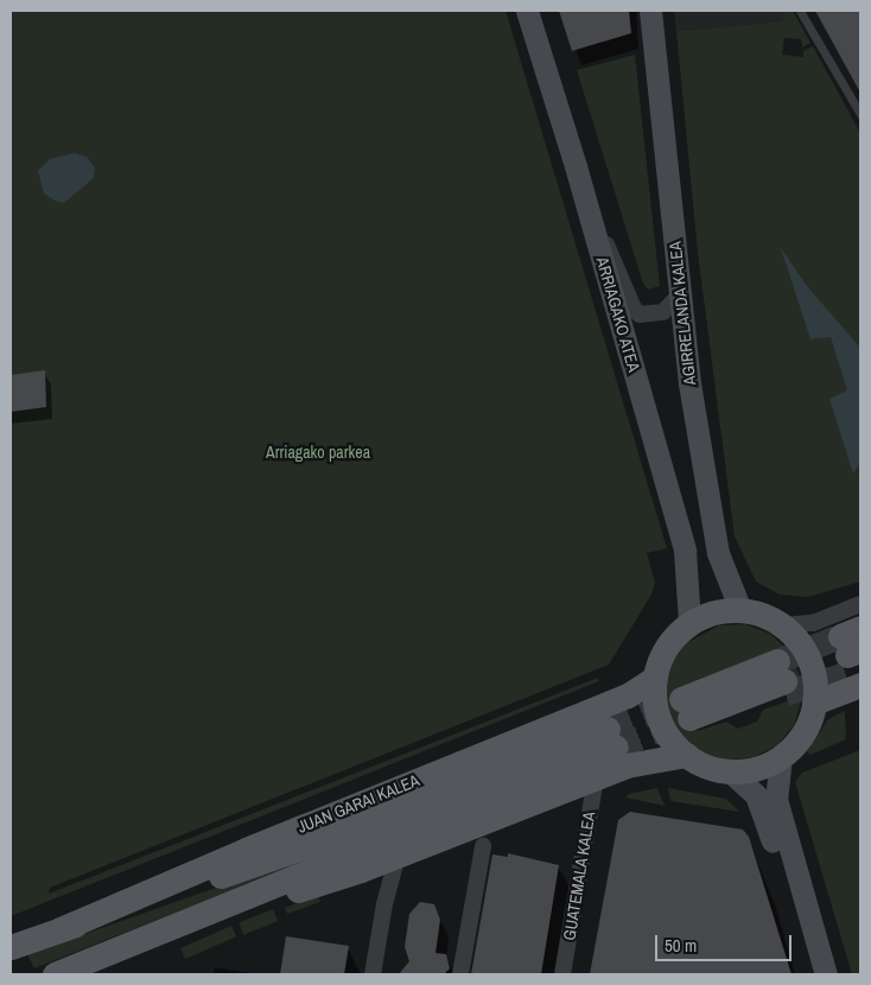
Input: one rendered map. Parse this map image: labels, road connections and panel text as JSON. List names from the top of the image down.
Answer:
{
  "streets": {
    "main road": ["AGIRRELANDA KALEA", "ARRIAGAKO ATEA", "JUAN GARAI KALEA"],
    "street": ["GUATEMALA KALEA"]
  },
  "crossings": [
    ["AGIRRELANDA KALEA", "ARRIAGAKO ATEA"],
    ["AGIRRELANDA KALEA", "JUAN GARAI KALEA"],
    ["ARRIAGAKO ATEA", "JUAN GARAI KALEA"],
    ["JUAN GARAI KALEA", "GUATEMALA KALEA"]
  ],
  "parks": ["Arriagako parkea"],
  "scale_bar": "50 m"
}
